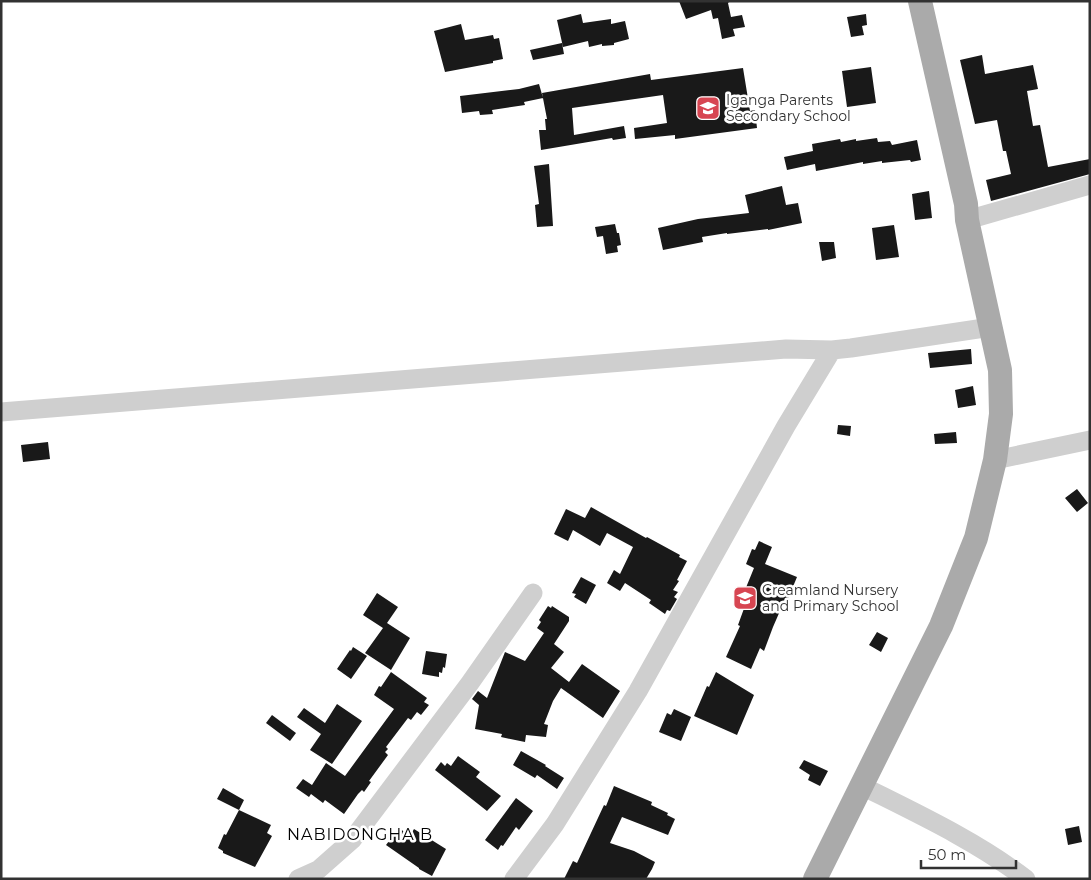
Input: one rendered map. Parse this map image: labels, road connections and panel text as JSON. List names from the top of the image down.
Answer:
{
  "districts": ["NABIDONGHA B"],
  "places": {
    "school or university": ["Iganga Parents Secondary School", "Creamland Nursery and Primary School"]
  },
  "scale_bar": "50 m"
}
